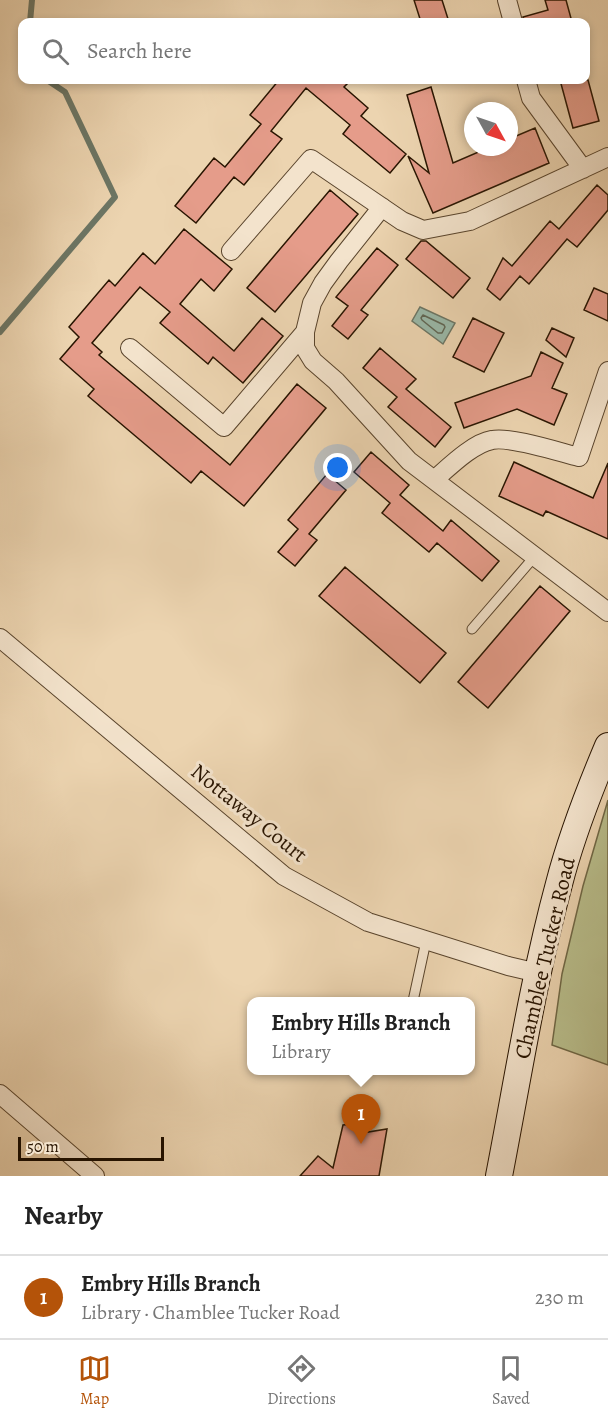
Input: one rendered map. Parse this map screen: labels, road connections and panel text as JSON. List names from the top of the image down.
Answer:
{
  "streets": {
    "main road": ["Chamblee Tucker Road"],
    "street": ["Nottaway Court"]
  },
  "crossings": [
    ["Nottaway Court", "Chamblee Tucker Road"]
  ],
  "scale_bar": "50 m",
  "north": "bottom right",
  "page": {
    "search": "Search here",
    "popup": ["Embry Hills Branch", "Library"],
    "pins": "1",
    "scale": "50 m",
    "heading": "Nearby",
    "list": [
      {
        "mark": "1",
        "name": "Embry Hills Branch",
        "note": "Library · Chamblee Tucker Road",
        "value": "230 m"
      }
    ],
    "nav": ["Map", "Directions", "Saved"]
  }
}
